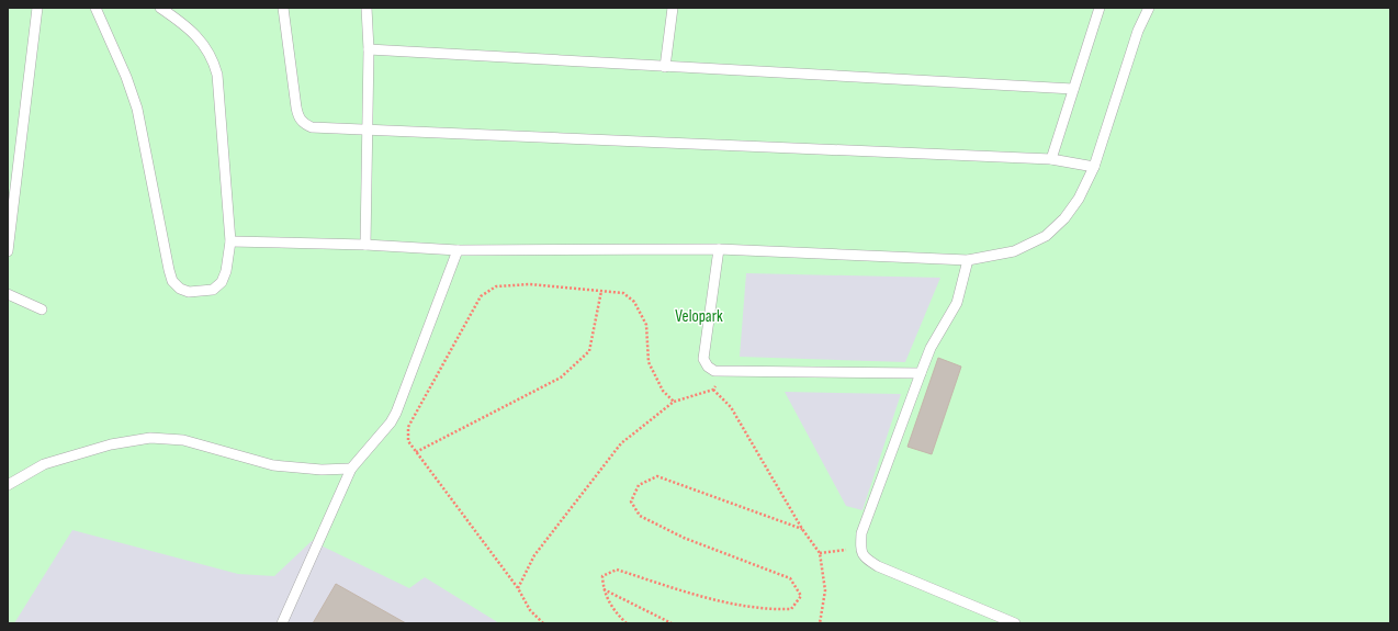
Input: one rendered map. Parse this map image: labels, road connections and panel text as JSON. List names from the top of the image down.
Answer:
{
  "parks": ["Velopark"]
}
